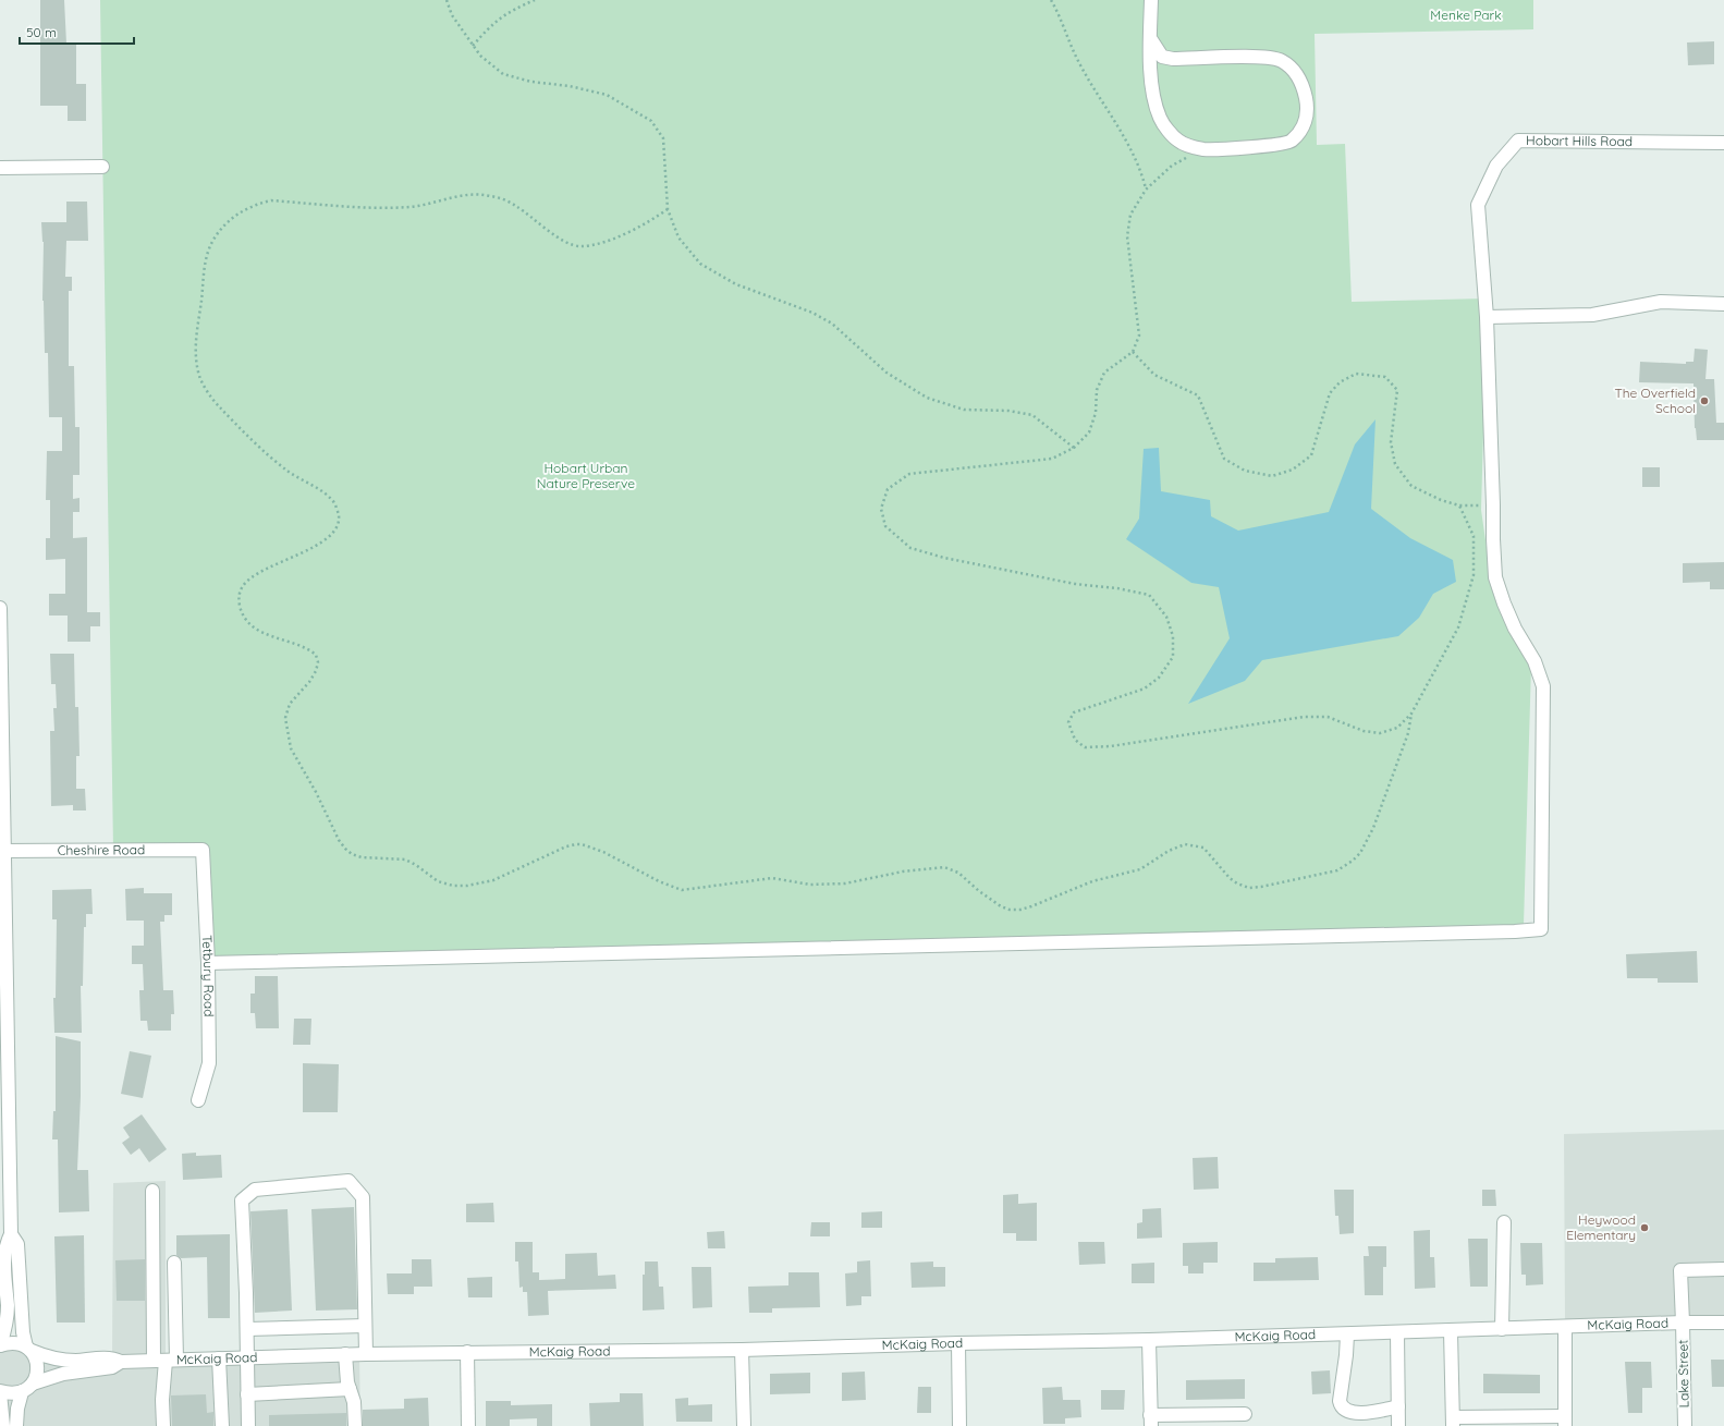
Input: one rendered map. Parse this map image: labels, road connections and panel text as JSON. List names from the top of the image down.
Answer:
{
  "streets": {
    "street": [
      "Hobart Hills Road",
      "Cheshire Road",
      "Tetbury Road",
      "McKaig Road",
      "Lake Street"
    ]
  },
  "crossings": [
    ["Hobart Hills Road", "Tetbury Road"],
    ["Cheshire Road", "Tetbury Road"],
    ["McKaig Road", "Lake Street"]
  ],
  "parks": ["Menke Park", "Hobart Urban Nature Preserve"],
  "places": ["The Overfield School", "Heywood Elementary"],
  "scale_bar": "50 m"
}
